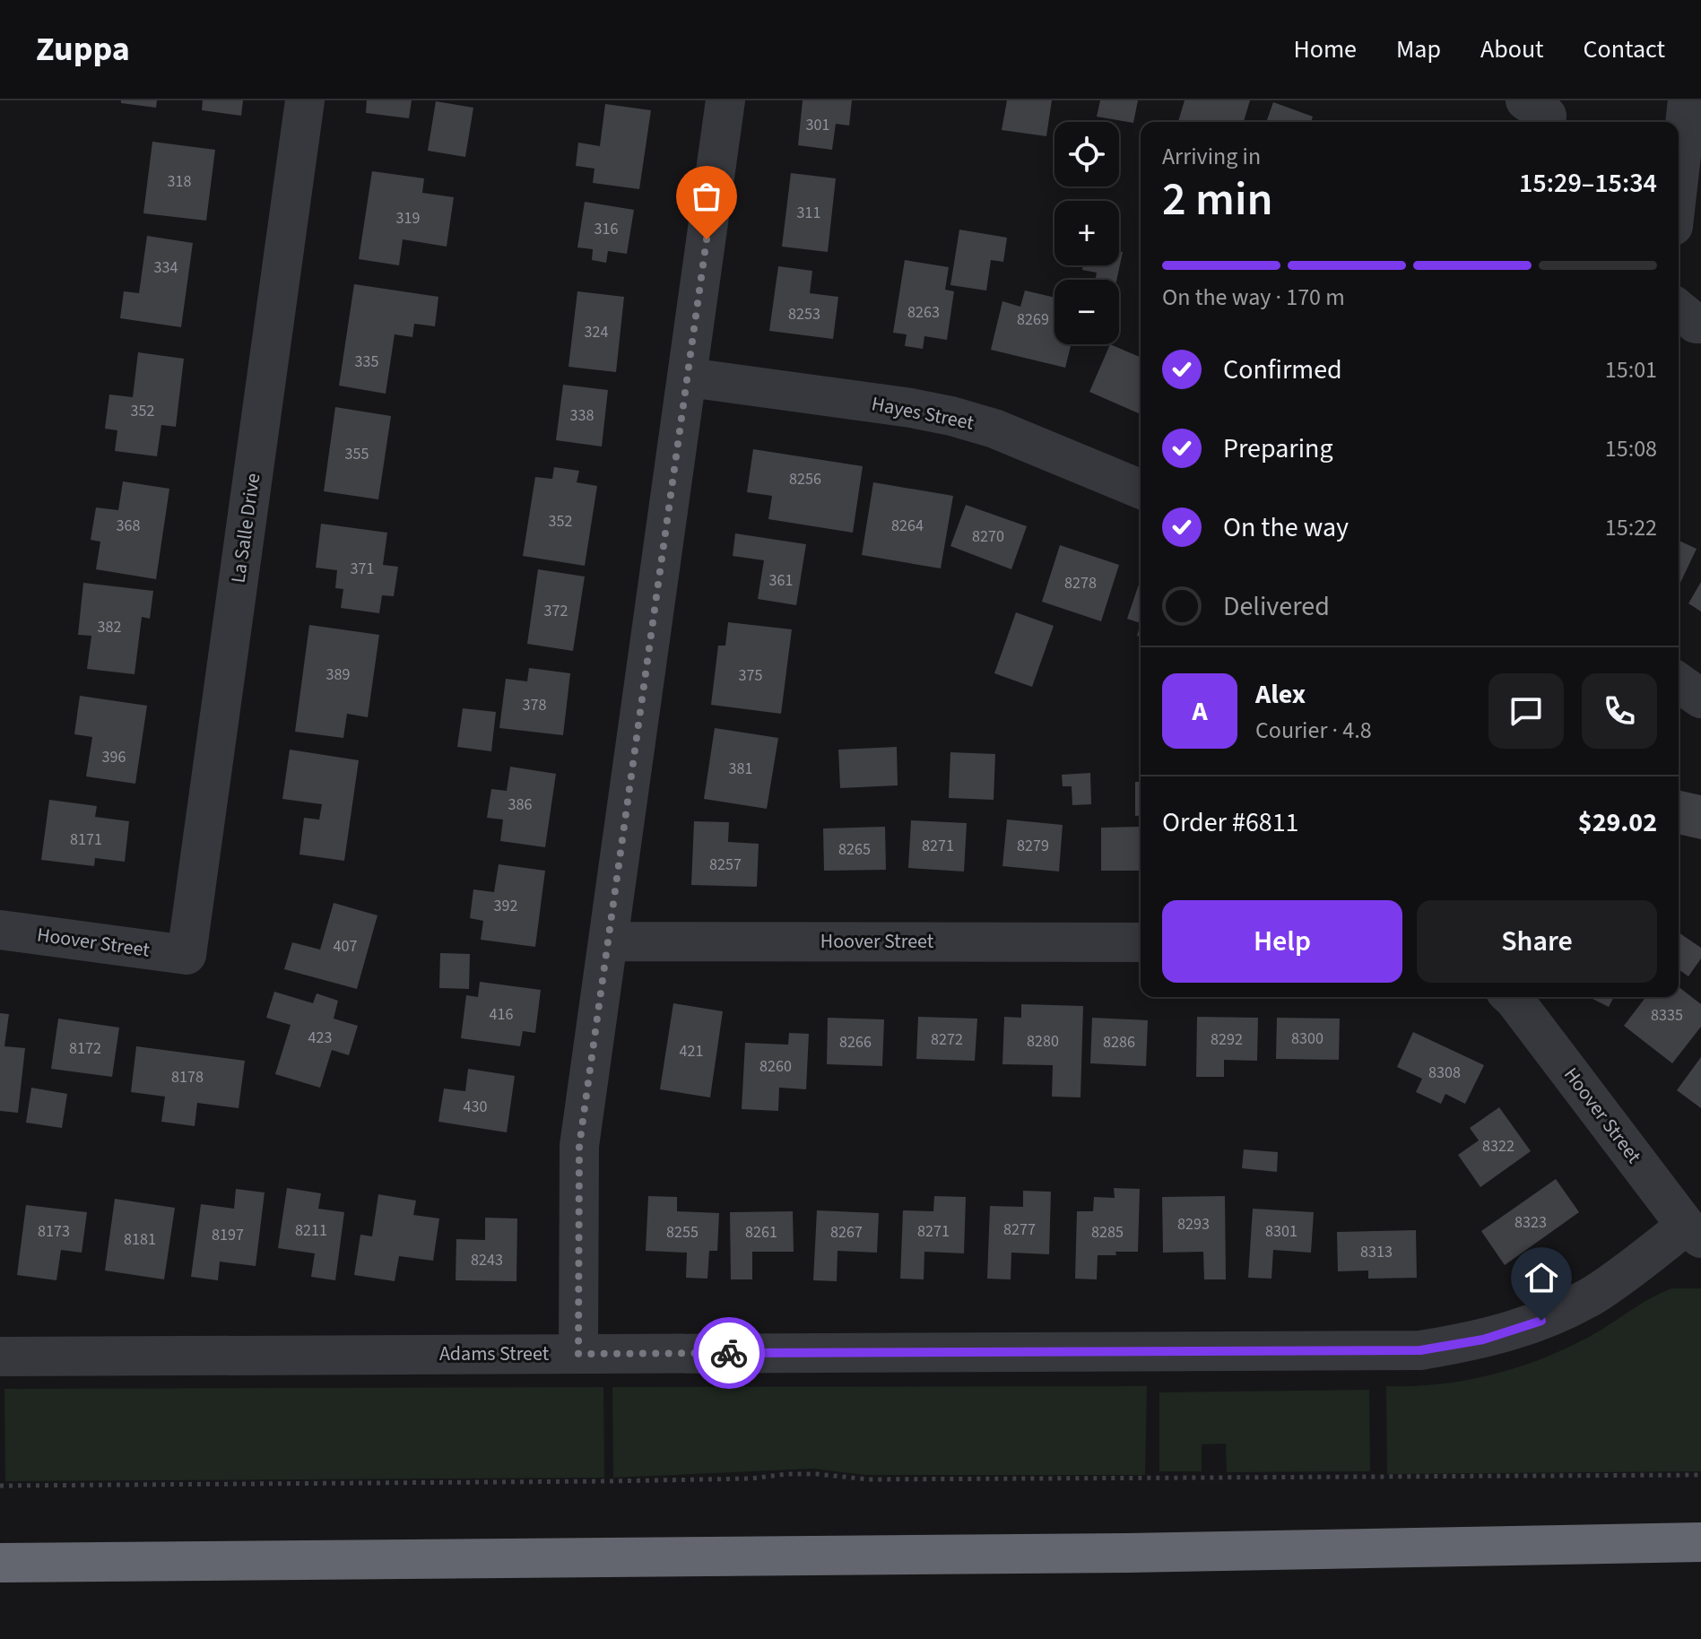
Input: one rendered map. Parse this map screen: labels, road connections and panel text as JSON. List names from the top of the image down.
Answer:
{
  "streets": {
    "street": [
      "Hayes Street",
      "La Salle Drive",
      "Hoover Street",
      "Adams Street"
    ]
  },
  "crossings": [
    ["La Salle Drive", "Hoover Street"],
    ["Hoover Street", "Adams Street"]
  ],
  "house_numbers": [
    "301",
    "318",
    "311",
    "319",
    "316",
    "334",
    "8263",
    "8253",
    "8269",
    "324",
    "335",
    "352",
    "338",
    "355",
    "8256",
    "352",
    "368",
    "8264",
    "8270",
    "371",
    "361",
    "8278",
    "372",
    "382",
    "389",
    "375",
    "378",
    "396",
    "381",
    "386",
    "8171",
    "8271",
    "8279",
    "8265",
    "8257",
    "392",
    "407",
    "416",
    "8335",
    "423",
    "8300",
    "8272",
    "8292",
    "8280",
    "8266",
    "8286",
    "8172",
    "421",
    "8260",
    "8308",
    "8178",
    "430",
    "8322",
    "8323",
    "8293",
    "8277",
    "8211",
    "8173",
    "8271",
    "8301",
    "8255",
    "8261",
    "8267",
    "8285",
    "8197",
    "8181",
    "8313",
    "8243"
  ],
  "page": {
    "header": "Zuppa",
    "nav": [
      "Home",
      "Map",
      "About",
      "Contact"
    ],
    "map_buttons": ["+", "−"],
    "heading": ["2 min", "Arriving in", "15:29–15:34"],
    "panel": [
      "Alex",
      "Courier · 4.8",
      "Order #6811",
      "$29.02"
    ],
    "bar": "On the way · 170 m",
    "list": [
      ["Confirmed", "15:01"],
      ["Preparing", "15:08"],
      ["On the way", "15:22"],
      "Delivered"
    ],
    "round": "A",
    "buttons": ["Help", "Share"]
  }
}
